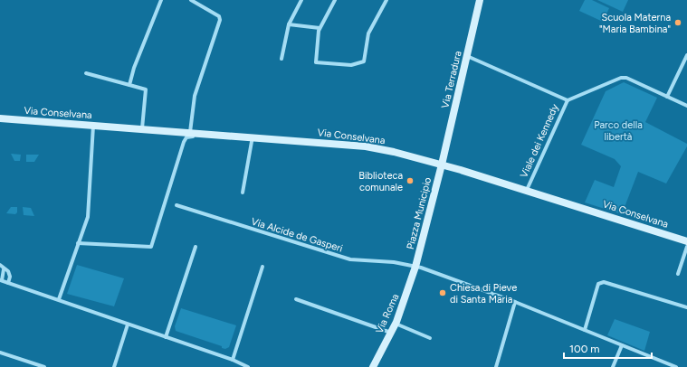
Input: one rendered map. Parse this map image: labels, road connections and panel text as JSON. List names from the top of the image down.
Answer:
{
  "streets": {
    "main road": [
      "Via Terradura",
      "Via Conselvana",
      "Piazza Municipio",
      "Via Roma"
    ],
    "street": ["Viale dei Kennedy", "Via Alcide de Gasperi"]
  },
  "crossings": [
    ["Via Terradura", "Via Conselvana"],
    ["Via Terradura", "Piazza Municipio"],
    ["Via Conselvana", "Viale dei Kennedy"],
    ["Via Conselvana", "Piazza Municipio"],
    ["Piazza Municipio", "Via Alcide de Gasperi"],
    ["Piazza Municipio", "Via Roma"],
    ["Via Alcide de Gasperi", "Via Roma"]
  ],
  "parks": ["Parco della libertà"],
  "places": ["Scuola Materna \"Maria Bambina\"", "Biblioteca comunale", "Chiesa di Pieve di Santa Maria"],
  "scale_bar": "100 m"
}
